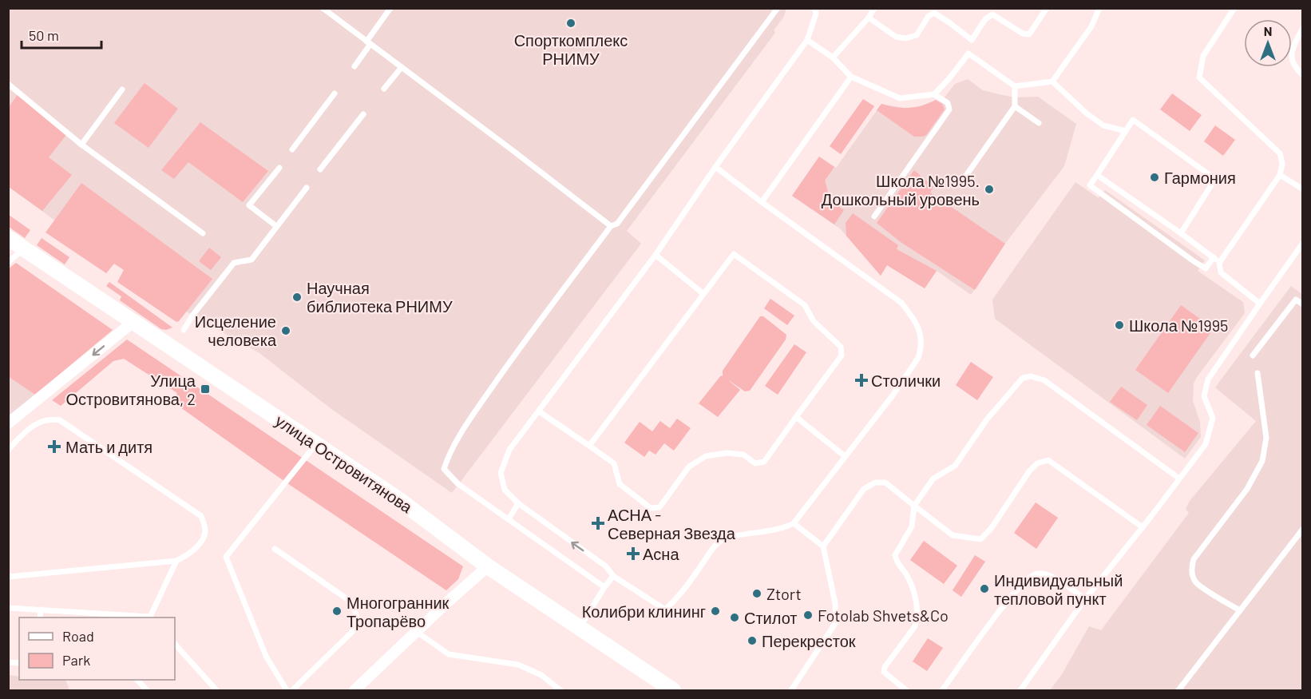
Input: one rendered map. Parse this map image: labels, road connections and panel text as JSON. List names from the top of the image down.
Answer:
{
  "streets": {
    "main road": ["улица Островитянова"]
  },
  "places": {
    "other": [
      "Спорткомплекс РНИМУ",
      "Гармония",
      "Школа №1995. Дошкольный уровень",
      "Научная библиотека РНИМУ",
      "Школа №1995",
      "Исцеление человека",
      "Индивидуальный тепловой пункт",
      "Ztort",
      "Многогранник Тропарёво",
      "Колибри клининг",
      "Fotolab Shvets&Co",
      "Стилот",
      "Перекресток"
    ],
    "health": [
      "Столички",
      "Мать и дитя",
      "АСНА - Северная Звезда",
      "Асна"
    ],
    "transit": ["Улица Островитянова, 2"]
  },
  "legend": ["Road", "Park"],
  "scale_bar": "50 m",
  "north": "top"
}
